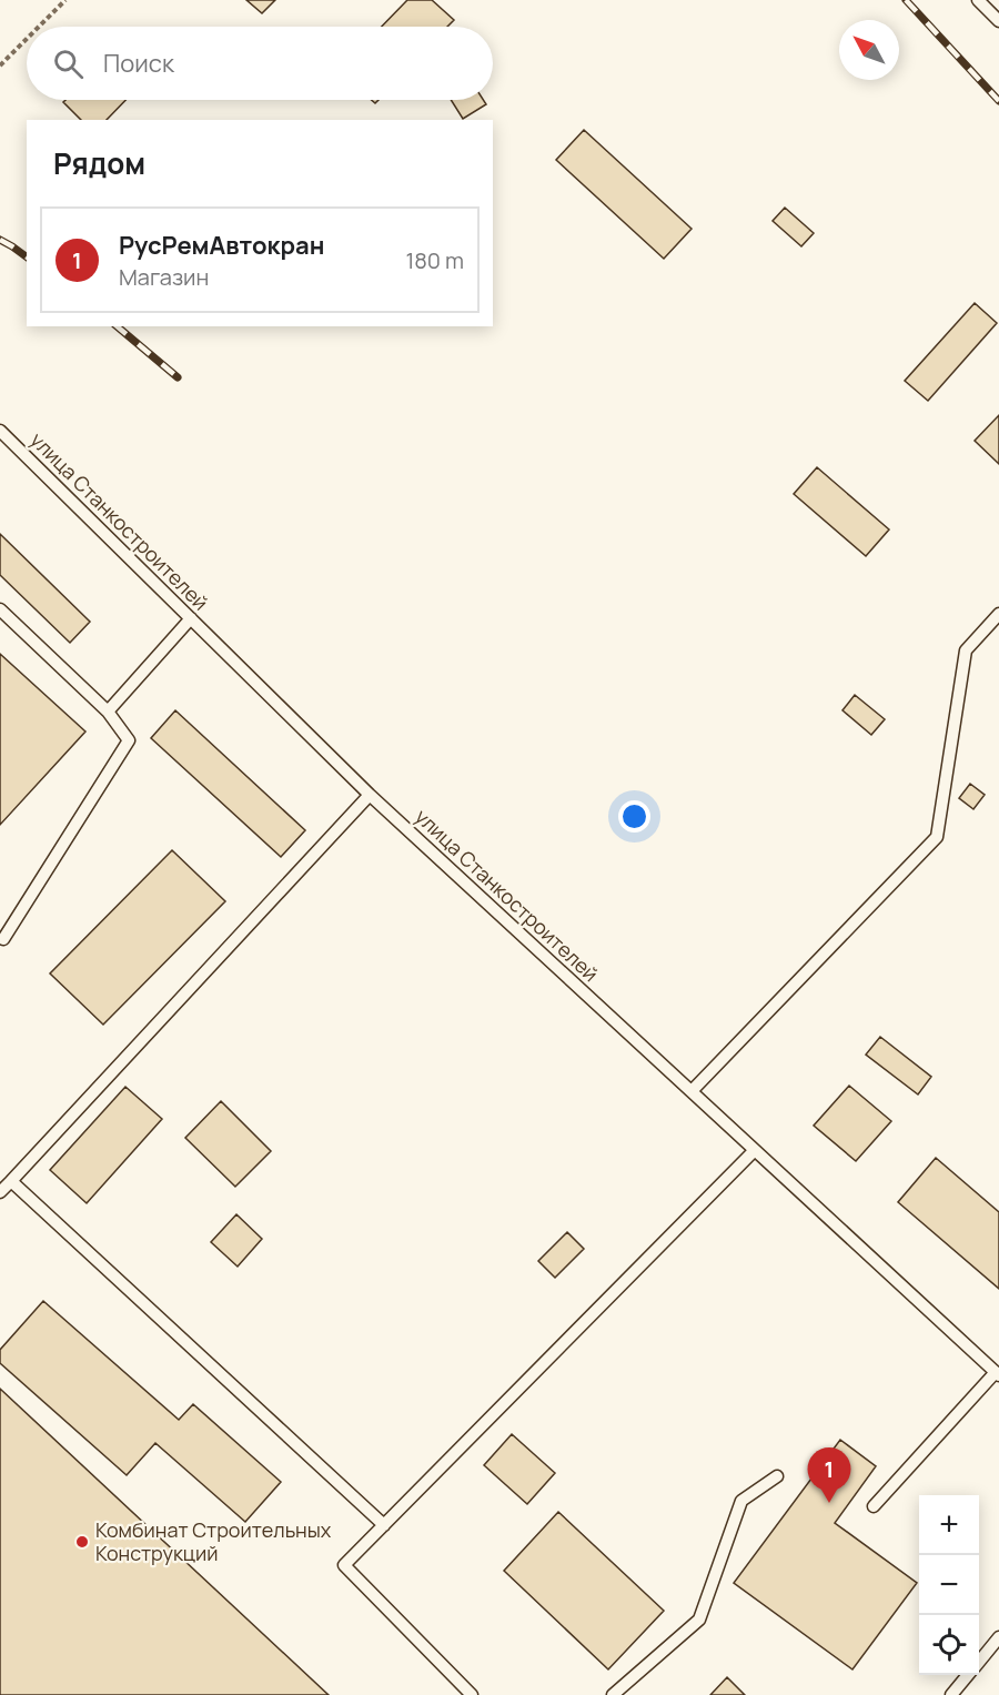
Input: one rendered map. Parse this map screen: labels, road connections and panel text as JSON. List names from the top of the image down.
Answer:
{
  "streets": {
    "lane": ["улица Станкостроителей"]
  },
  "places": ["Комбинат Строительных Конструкций"],
  "north": "top left",
  "page": {
    "search": "Поиск",
    "heading": "Рядом",
    "list": [
      {
        "mark": "1",
        "name": "РусРемАвтокран",
        "note": "Магазин",
        "value": "180 m"
      }
    ],
    "pins": "1",
    "map_buttons": ["+", "−"]
  }
}
